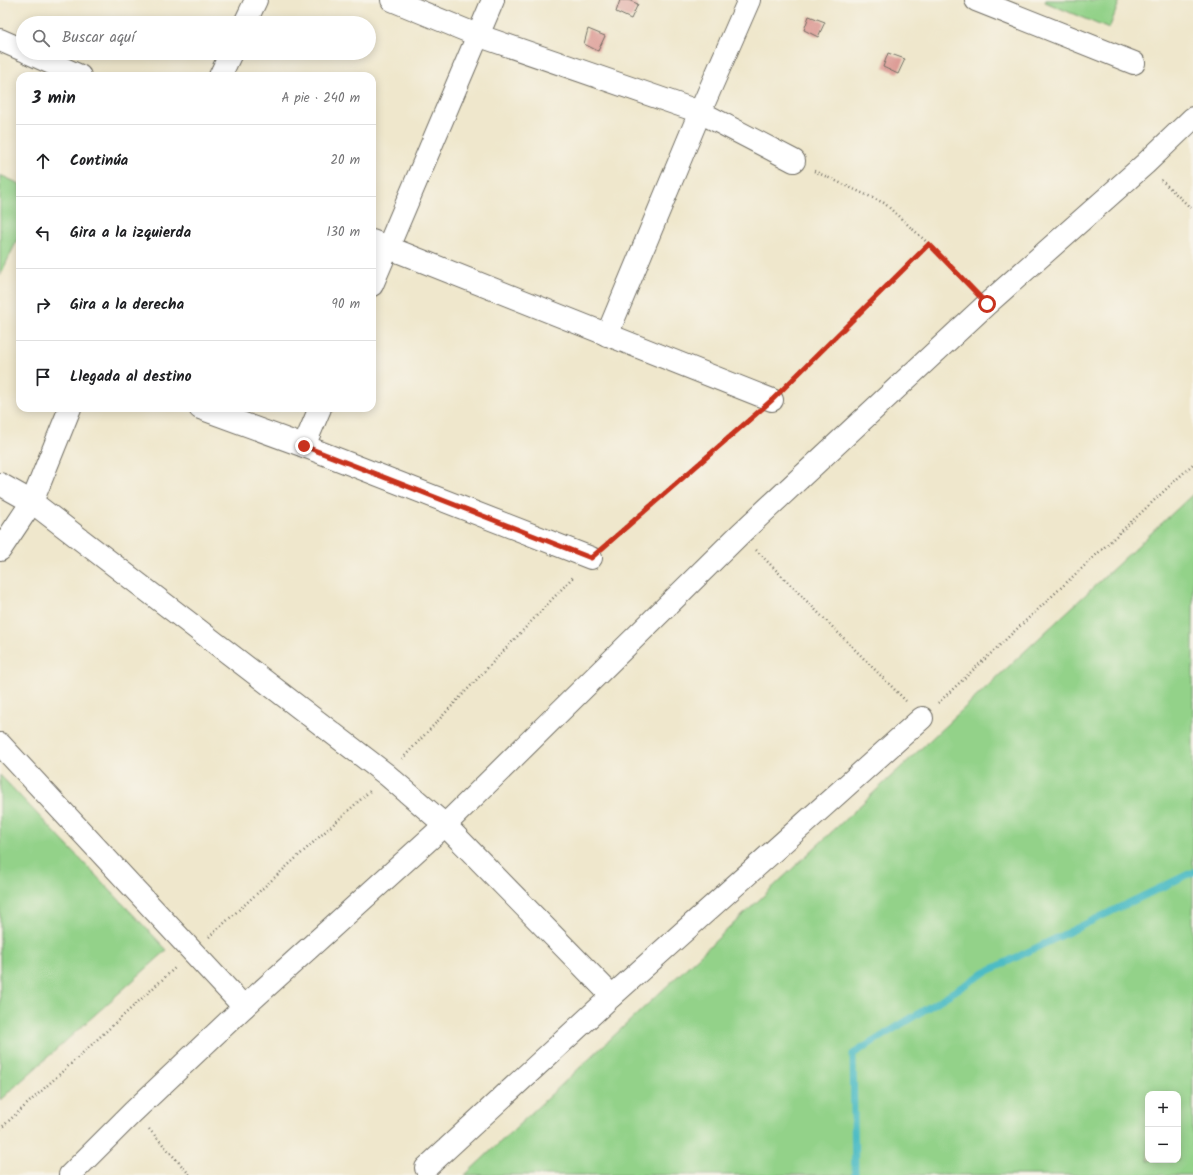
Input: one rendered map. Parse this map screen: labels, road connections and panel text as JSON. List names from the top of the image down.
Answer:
{
  "page": {
    "search": "Buscar aquí",
    "heading": ["3 min", "A pie · 240 m"],
    "list": [
      ["Continúa", "20 m"],
      ["Gira a la izquierda", "130 m"],
      ["Gira a la derecha", "90 m"],
      "Llegada al destino"
    ],
    "map_buttons": ["+", "−"]
  }
}
